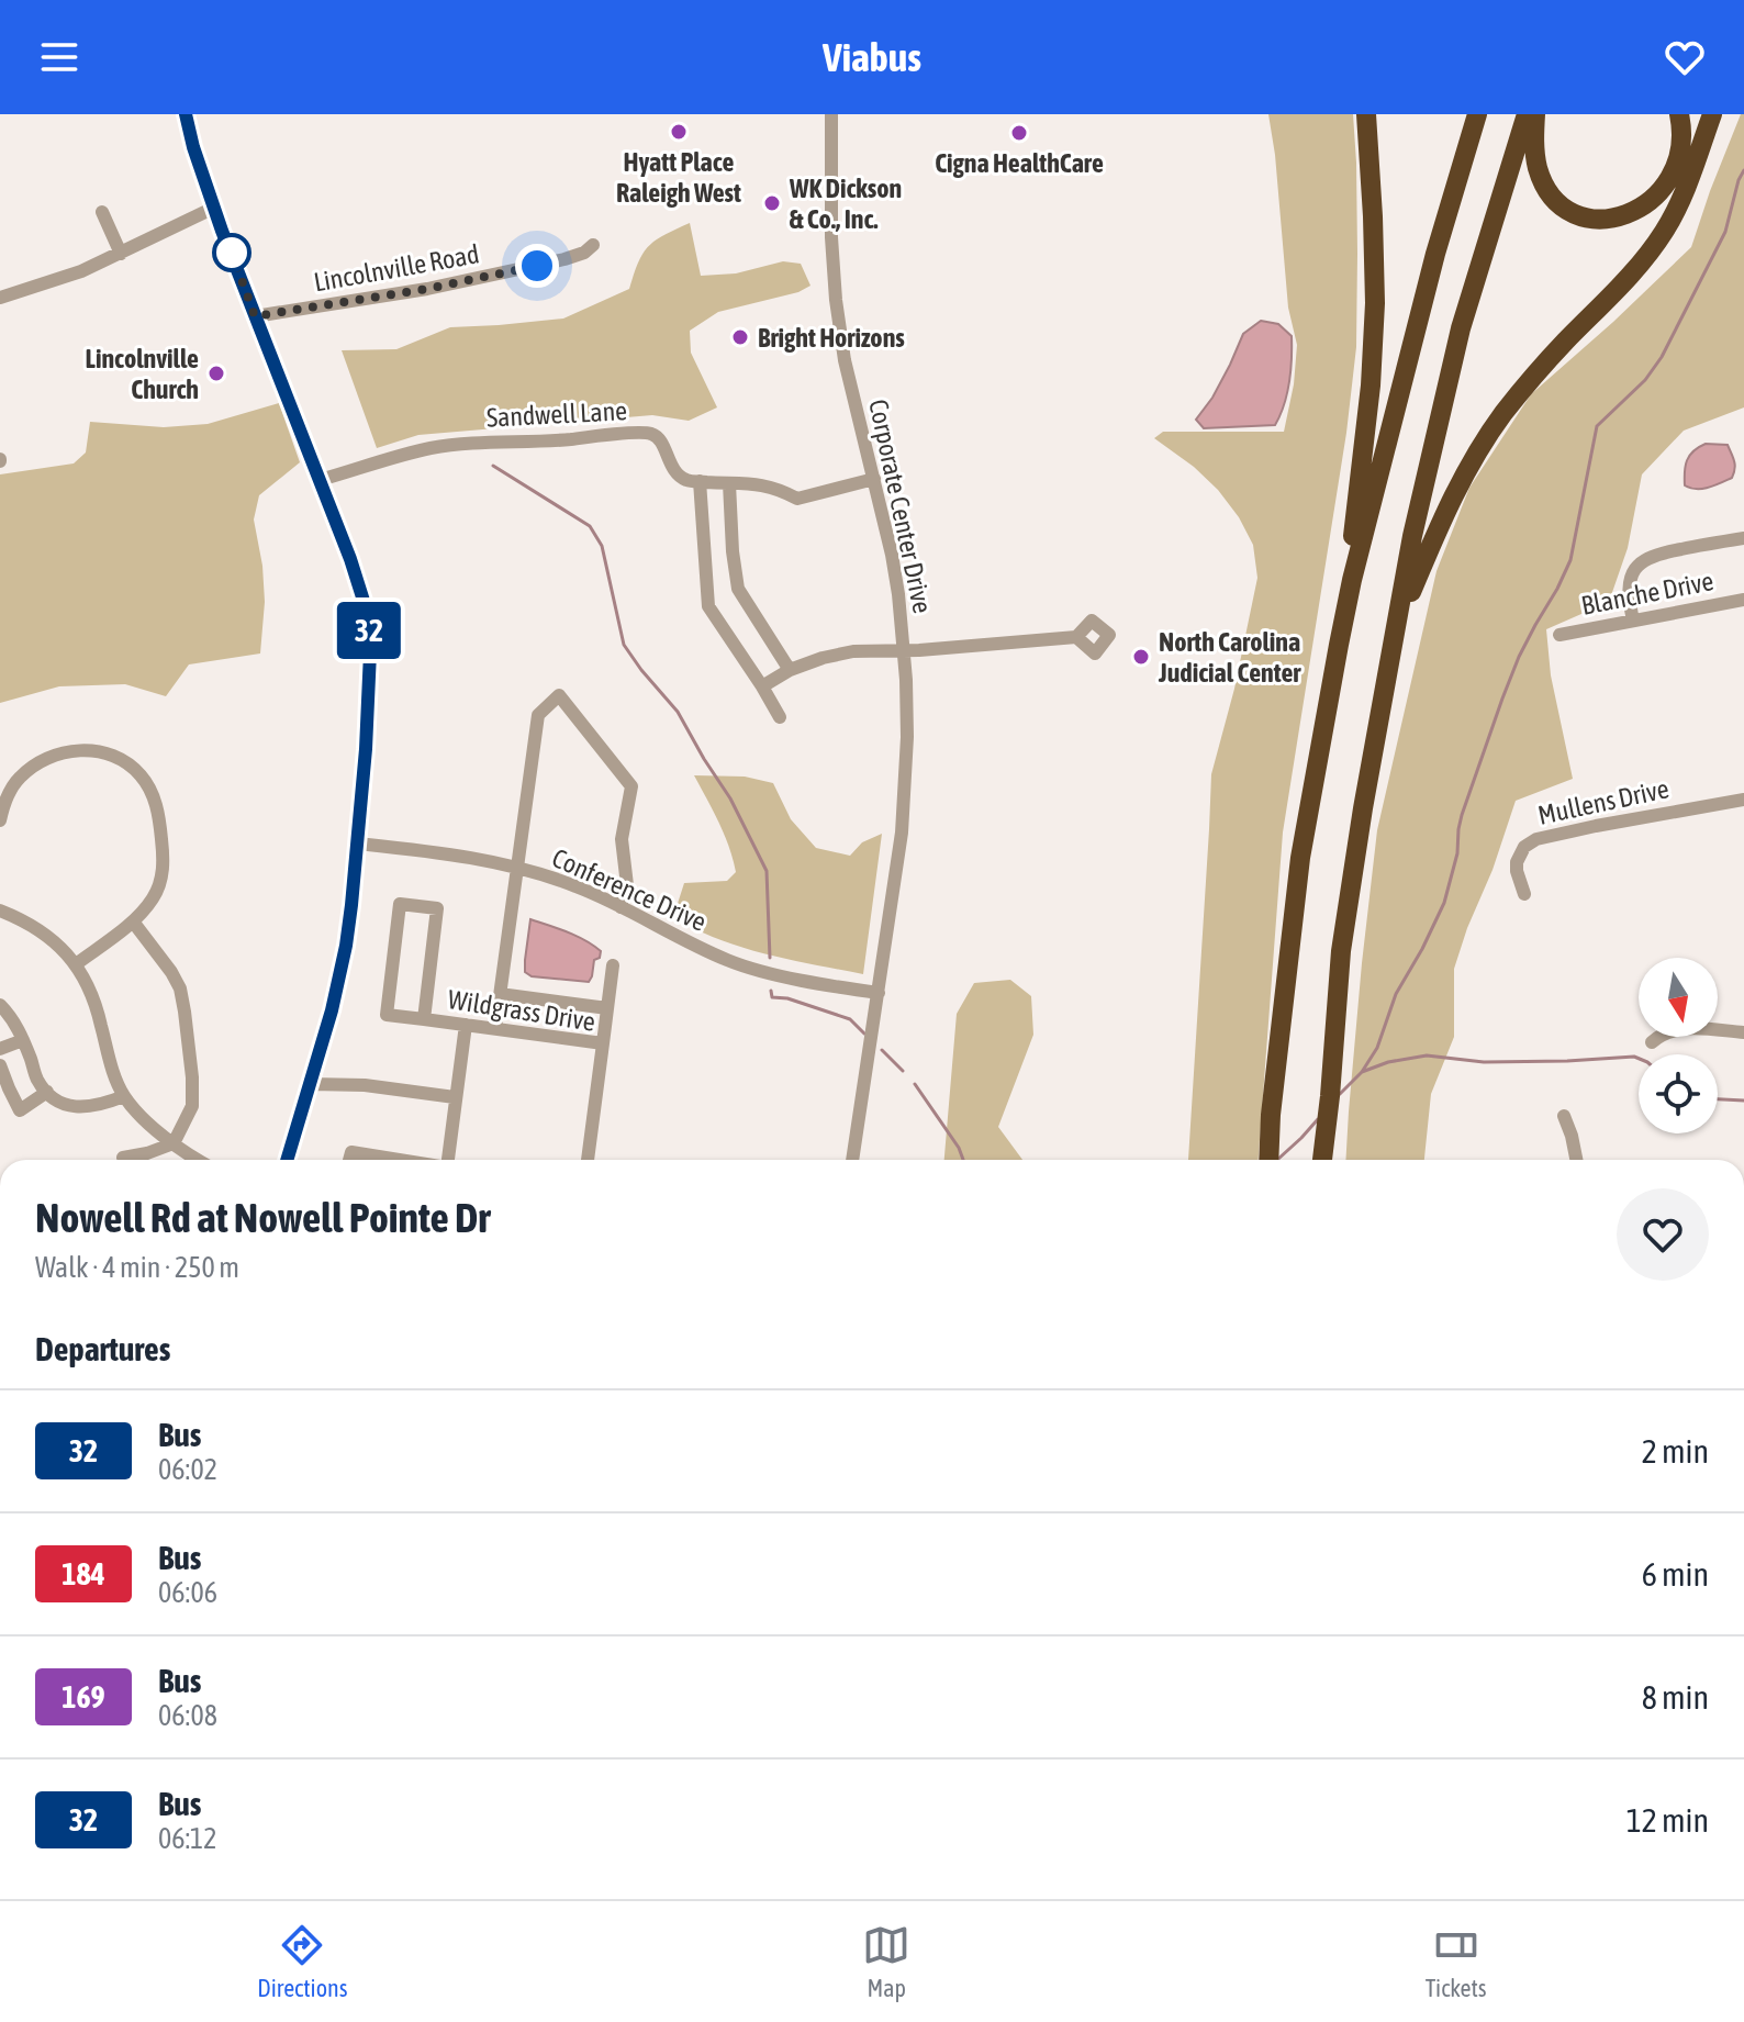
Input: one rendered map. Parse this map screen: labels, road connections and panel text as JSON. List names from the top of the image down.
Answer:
{
  "streets": {
    "street": [
      "Lincolnville Road",
      "Sandwell Lane",
      "Corporate Center Drive",
      "Blanche Drive",
      "Mullens Drive",
      "Conference Drive",
      "Wildgrass Drive"
    ]
  },
  "crossings": [
    ["Corporate Center Drive", "Conference Drive"]
  ],
  "places": [
    "Hyatt Place Raleigh West",
    "Cigna HealthCare",
    "WK Dickson & Co., Inc.",
    "Bright Horizons",
    "Lincolnville Church",
    "North Carolina Judicial Center"
  ],
  "lines": ["bus line 32"],
  "north": "bottom",
  "page": {
    "header": "Viabus",
    "on_map": "32",
    "heading": [
      ["Nowell Rd at Nowell Pointe Dr", "Walk · 4 min · 250 m"],
      "Departures"
    ],
    "list": [
      {
        "mark": "32",
        "name": "Bus",
        "note": "06:02",
        "value": "2 min"
      },
      {
        "mark": "184",
        "name": "Bus",
        "note": "06:06",
        "value": "6 min"
      },
      {
        "mark": "169",
        "name": "Bus",
        "note": "06:08",
        "value": "8 min"
      },
      {
        "mark": "32",
        "name": "Bus",
        "note": "06:12",
        "value": "12 min"
      }
    ],
    "tabs": ["Directions", "Map", "Tickets"]
  }
}
